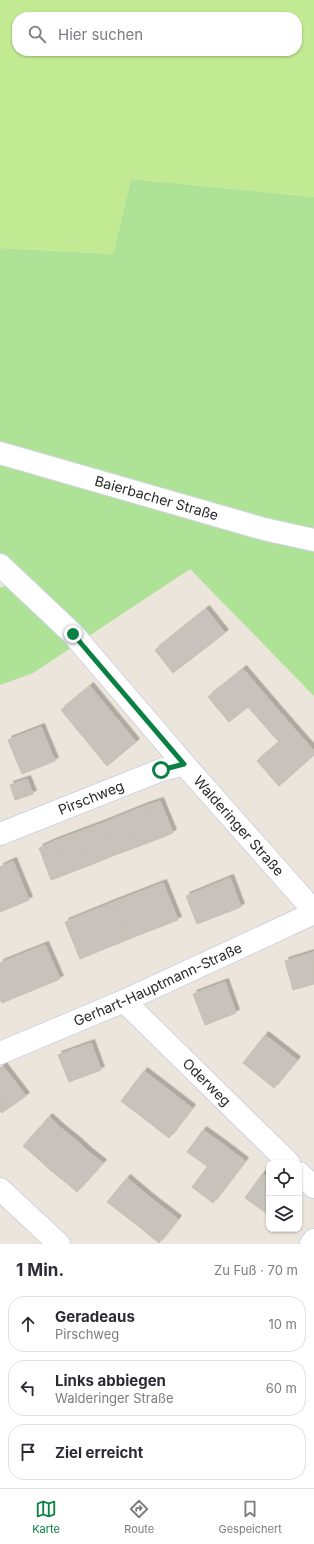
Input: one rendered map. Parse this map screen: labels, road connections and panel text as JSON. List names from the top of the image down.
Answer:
{
  "streets": {
    "street": [
      "Baierbacher Straße",
      "Pirschweg",
      "Walderinger Straße",
      "Gerhart-Hauptmann-Straße",
      "Oderweg"
    ]
  },
  "crossings": [
    ["Pirschweg", "Walderinger Straße"],
    ["Walderinger Straße", "Gerhart-Hauptmann-Straße"],
    ["Gerhart-Hauptmann-Straße", "Oderweg"]
  ],
  "page": {
    "search": "Hier suchen",
    "heading": ["1 Min.", "Zu Fuß · 70 m"],
    "list": [
      ["Geradeaus", "Pirschweg", "10 m"],
      ["Links abbiegen", "Walderinger Straße", "60 m"],
      "Ziel erreicht"
    ],
    "nav": ["Karte", "Route", "Gespeichert"]
  }
}
